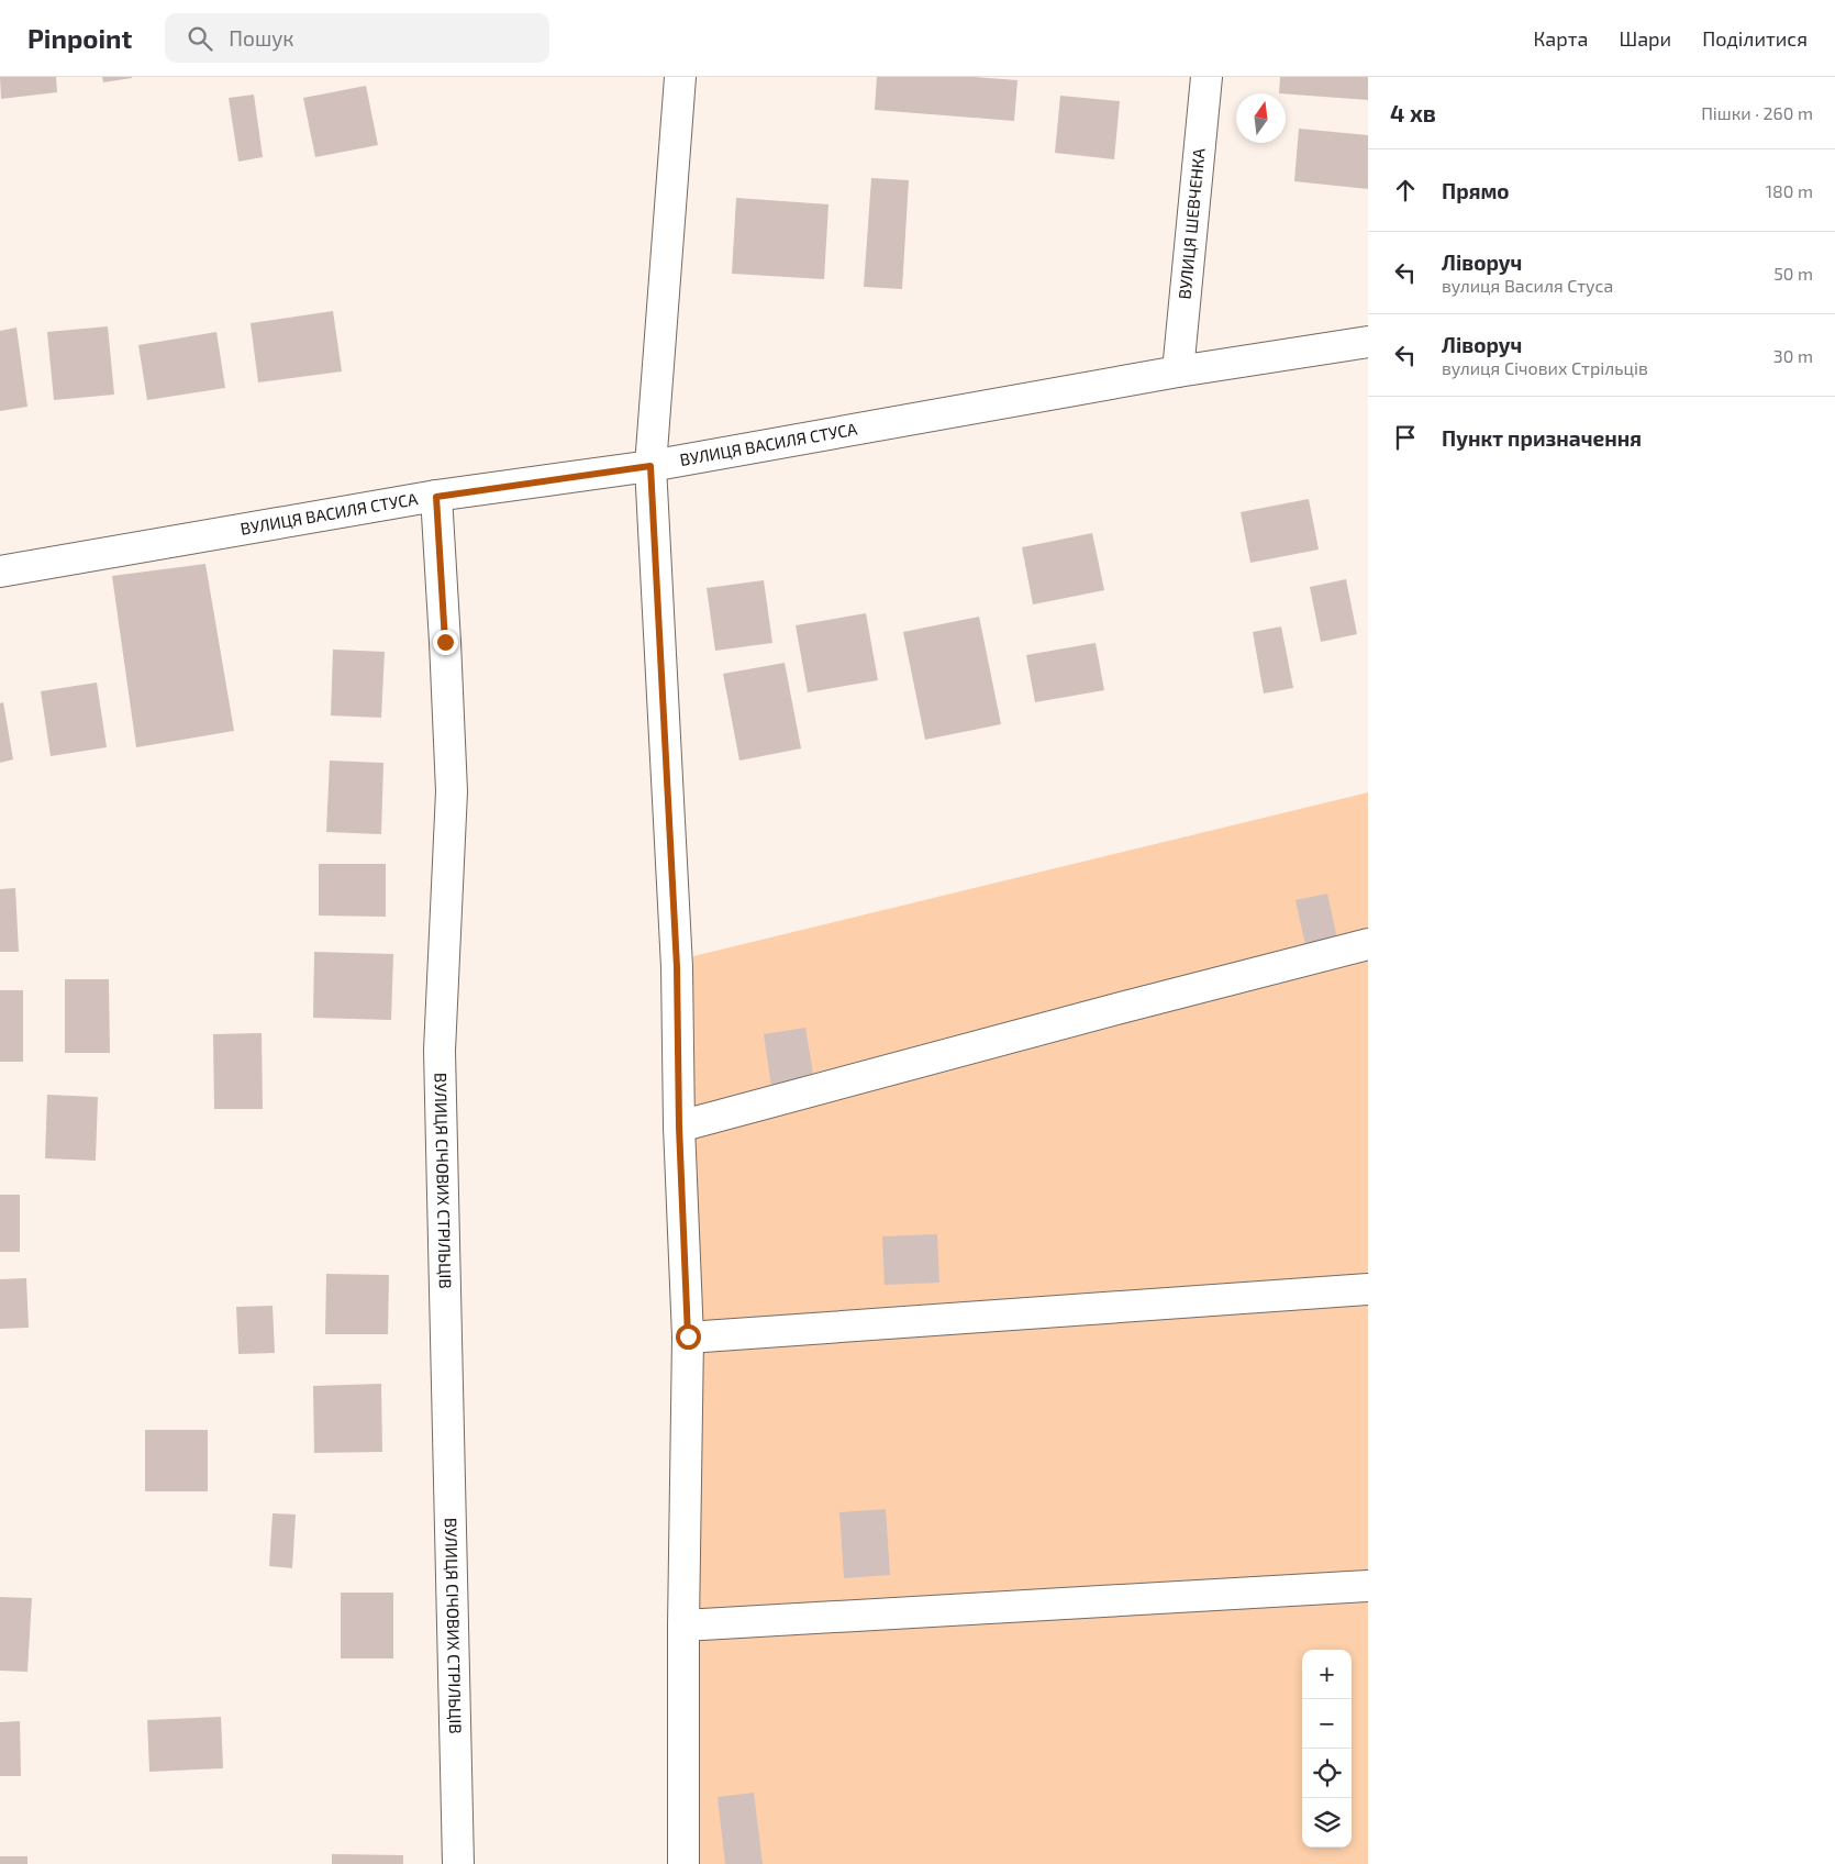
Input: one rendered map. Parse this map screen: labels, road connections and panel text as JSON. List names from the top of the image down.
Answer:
{
  "streets": {
    "street": ["ВУЛИЦЯ ШЕВЧЕНКА", "ВУЛИЦЯ ВАСИЛЯ СТУСА", "ВУЛИЦЯ СІЧОВИХ СТРІЛЬЦІВ"]
  },
  "crossings": [
    ["ВУЛИЦЯ ШЕВЧЕНКА", "ВУЛИЦЯ ВАСИЛЯ СТУСА"],
    ["ВУЛИЦЯ ВАСИЛЯ СТУСА", "ВУЛИЦЯ СІЧОВИХ СТРІЛЬЦІВ"]
  ],
  "north": "top",
  "page": {
    "header": "Pinpoint",
    "search": "Пошук",
    "nav": ["Карта", "Шари", "Поділитися"],
    "heading": ["4 хв", "Пішки · 260 m"],
    "list": [
      ["Прямо", "180 m"],
      ["Ліворуч", "вулиця Василя Стуса", "50 m"],
      ["Ліворуч", "вулиця Січових Стрільців", "30 m"],
      "Пункт призначення"
    ],
    "map_buttons": ["+", "−"]
  }
}
